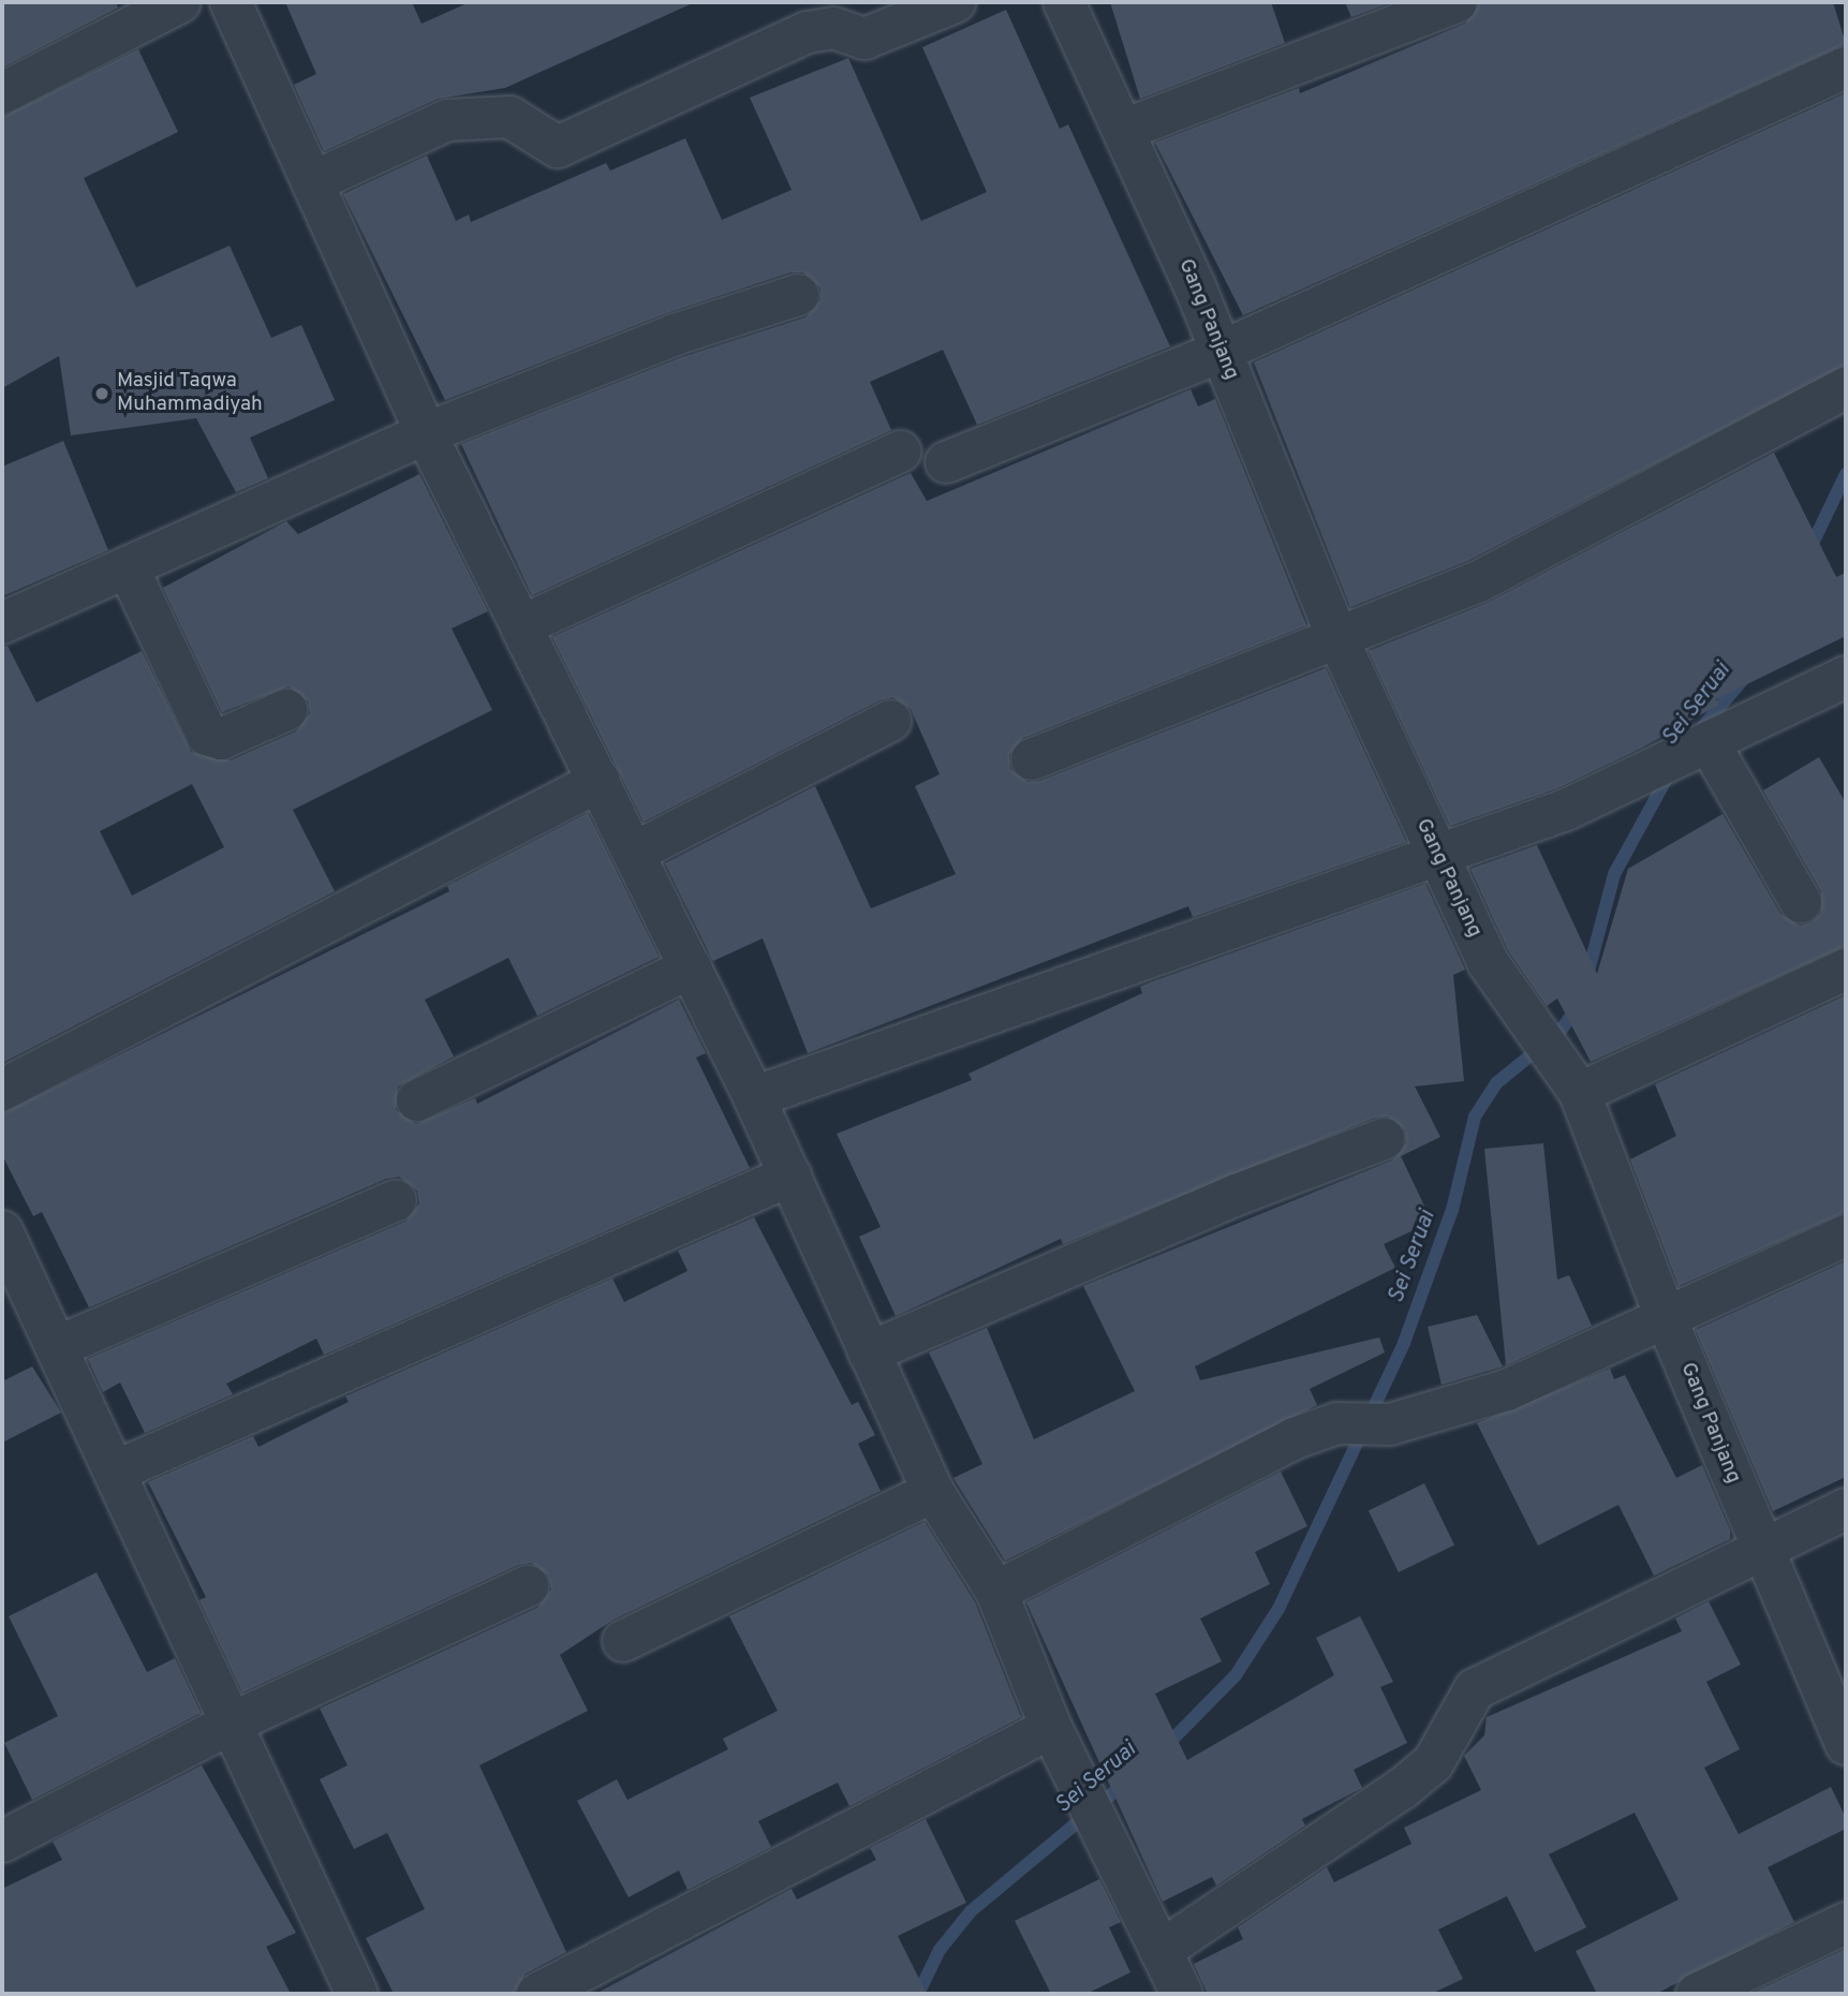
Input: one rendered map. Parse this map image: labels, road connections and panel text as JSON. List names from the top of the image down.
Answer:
{
  "streets": {
    "street": ["Gang Panjang"]
  },
  "water": ["Sei Seruai"],
  "places": ["Masjid Taqwa Muhammadiyah"]
}
